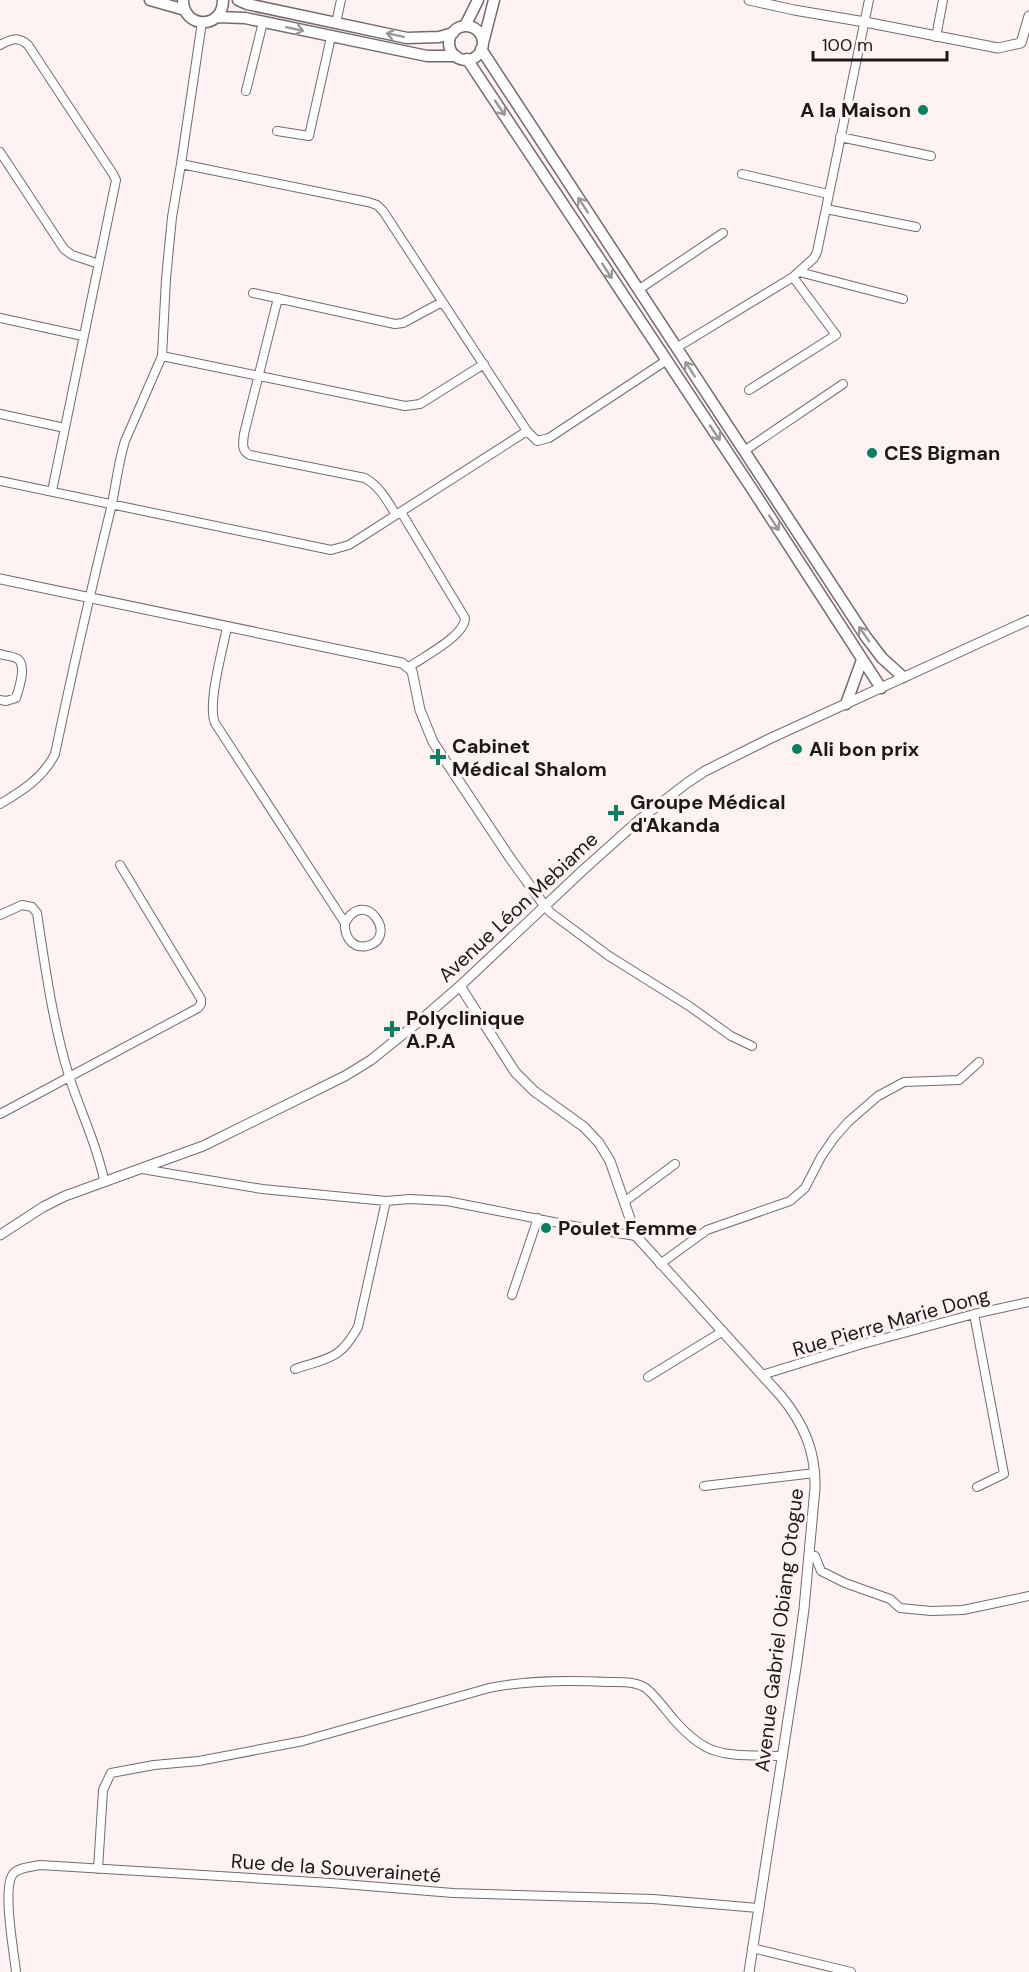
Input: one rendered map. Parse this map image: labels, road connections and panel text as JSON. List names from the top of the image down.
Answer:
{
  "streets": {
    "street": [
      "Avenue Léon Mebiame",
      "Rue Pierre Marie Dong",
      "Avenue Gabriel Obiang Otogue",
      "Rue de la Souveraineté"
    ]
  },
  "crossings": [
    ["Avenue Léon Mebiame", "Avenue Gabriel Obiang Otogue"],
    ["Rue Pierre Marie Dong", "Avenue Gabriel Obiang Otogue"],
    ["Avenue Gabriel Obiang Otogue", "Rue de la Souveraineté"]
  ],
  "places": {
    "other": [
      "A la Maison",
      "CES Bigman",
      "Ali bon prix",
      "Poulet Femme"
    ],
    "health": ["Cabinet Médical Shalom", "Groupe Médical d'Akanda", "Polyclinique A.P.A"]
  },
  "scale_bar": "100 m"
}
